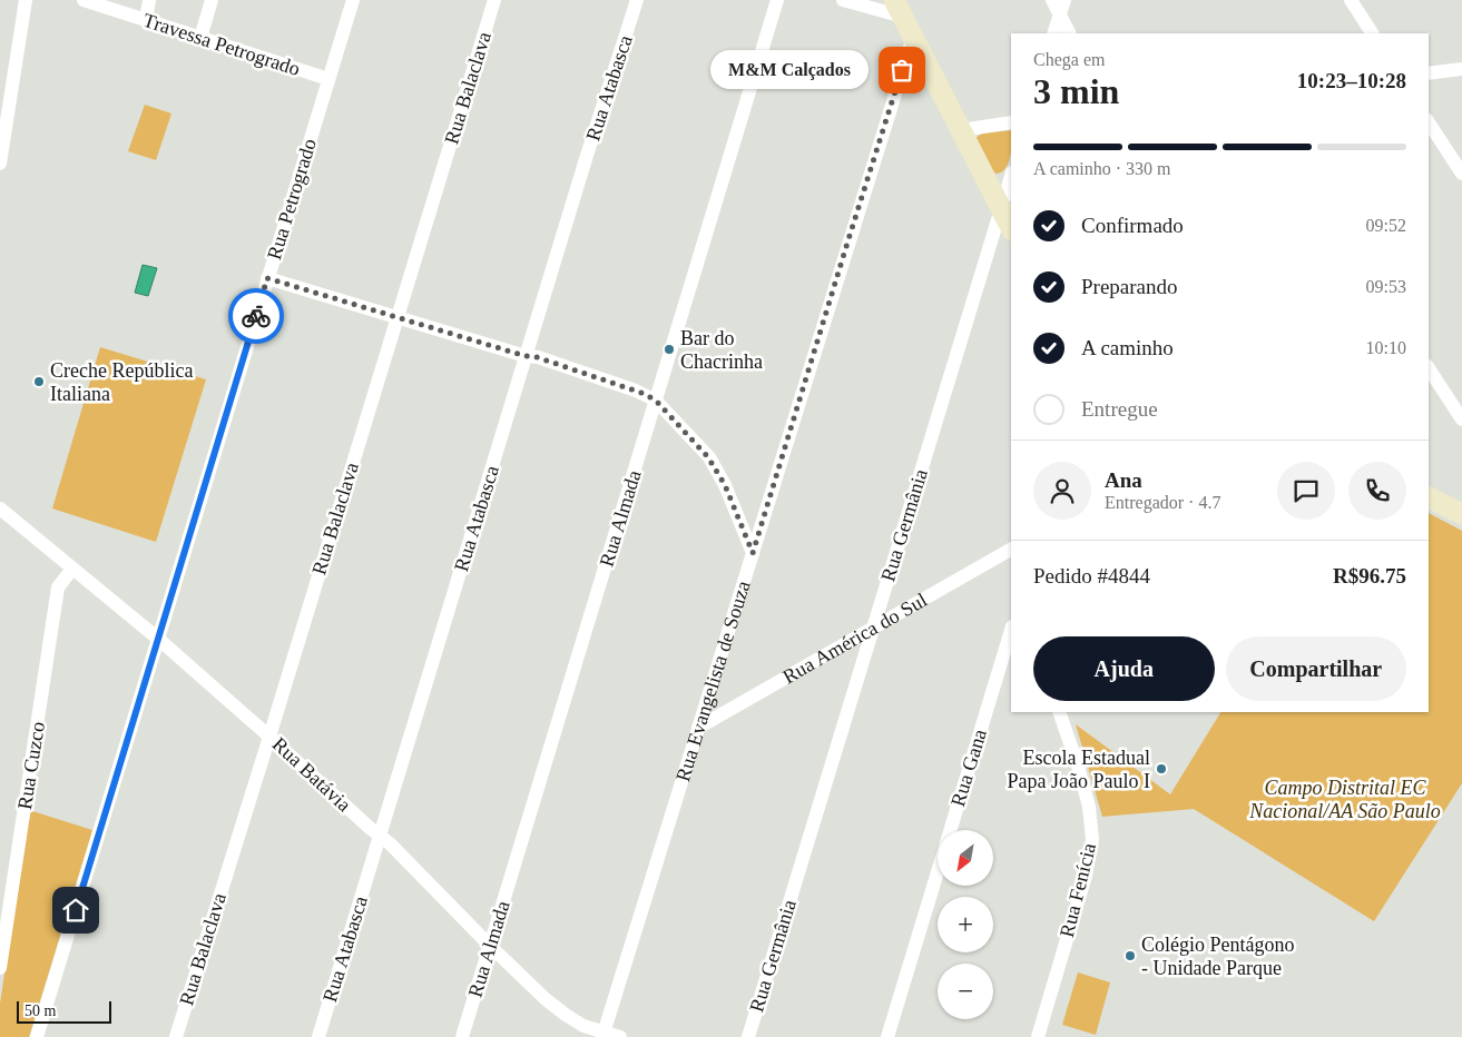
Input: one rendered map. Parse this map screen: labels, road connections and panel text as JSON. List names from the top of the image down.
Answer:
{
  "streets": {
    "street": [
      "Travessa Petrogrado",
      "Rua Balaclava",
      "Rua Atabasca",
      "Rua Petrogrado",
      "Rua Almada",
      "Rua Germânia",
      "Rua América do Sul",
      "Rua Evangelista de Souza",
      "Rua Cuzco",
      "Rua Gana",
      "Rua Batávia",
      "Rua Fenícia"
    ]
  },
  "crossings": [
    ["Travessa Petrogrado", "Rua Petrogrado"],
    ["Rua Balaclava", "Rua Batávia"],
    ["Rua Atabasca", "Rua Batávia"],
    ["Rua Petrogrado", "Rua Batávia"],
    ["Rua Almada", "Rua Batávia"],
    ["Rua Germânia", "Rua América do Sul"],
    ["Rua América do Sul", "Rua Evangelista de Souza"],
    ["Rua Evangelista de Souza", "Rua Batávia"],
    ["Rua Cuzco", "Rua Batávia"]
  ],
  "parks": ["Campo Distrital EC Nacional/AA São Paulo"],
  "places": [
    "M&M Calçados",
    "Bar do Chacrinha",
    "Creche República Italiana",
    "Escola Estadual Papa João Paulo I",
    "Colégio Pentágono - Unidade Parque"
  ],
  "scale_bar": "50 m",
  "north": "bottom left",
  "page": {
    "heading": ["3 min", "Chega em", "10:23–10:28"],
    "panel": [
      "Ana",
      "Entregador · 4.7",
      "Pedido #4844",
      "R$96.75"
    ],
    "bubble": "M&M Calçados",
    "bar": "A caminho · 330 m",
    "list": [
      ["Confirmado", "09:52"],
      ["Preparando", "09:53"],
      ["A caminho", "10:10"],
      "Entregue"
    ],
    "buttons": ["Ajuda", "Compartilhar"],
    "map_buttons": ["+", "−"],
    "scale": "50 m"
  }
}
